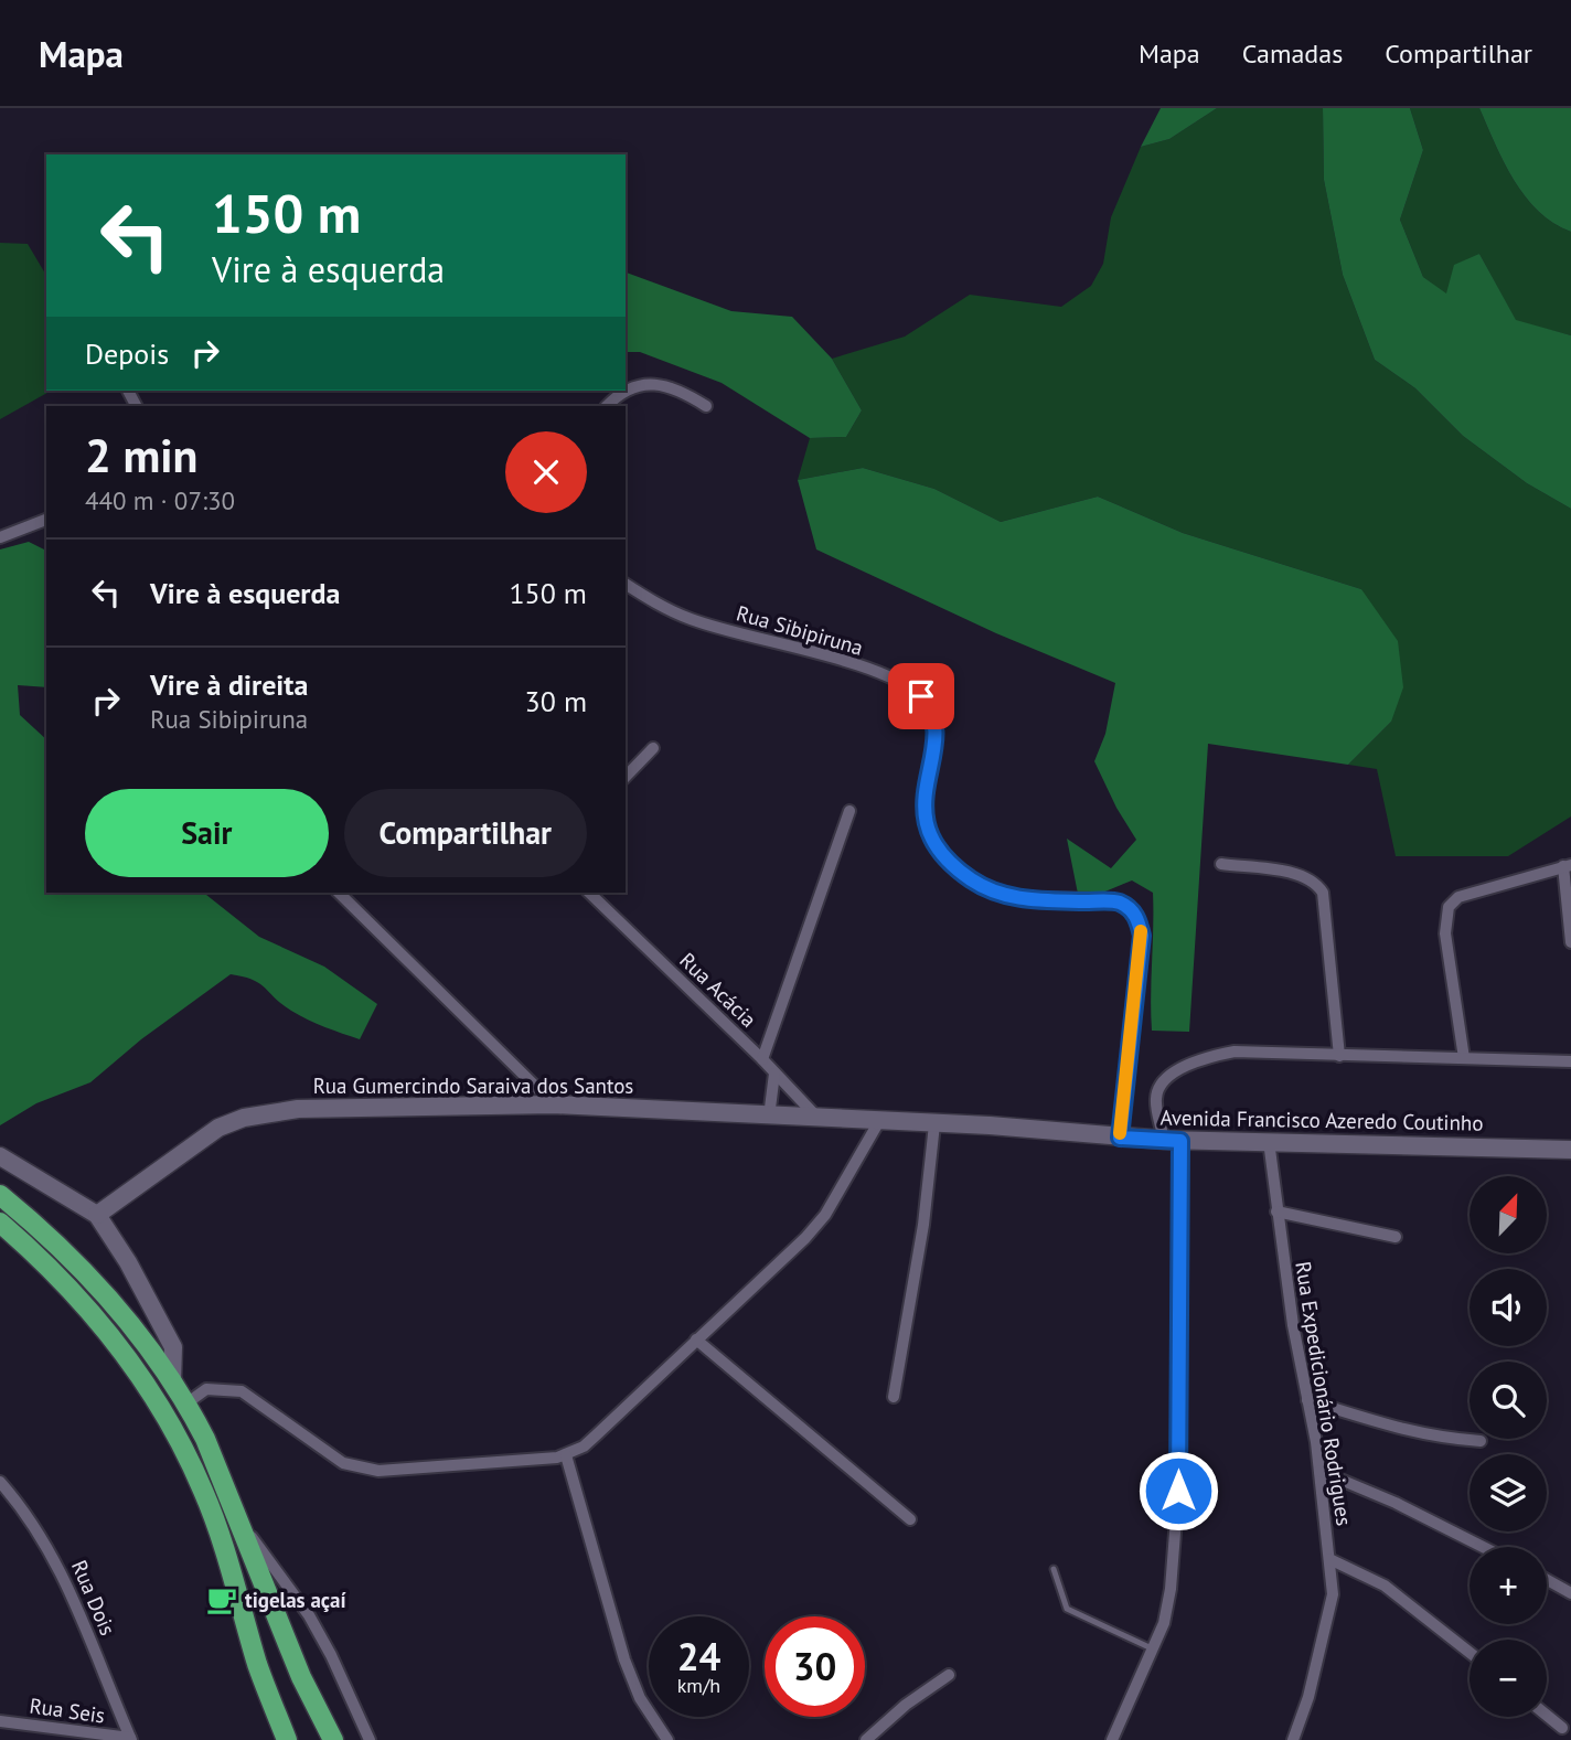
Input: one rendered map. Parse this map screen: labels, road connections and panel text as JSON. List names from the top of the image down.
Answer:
{
  "streets": {
    "main road": ["Rua Gumercindo Saraiva dos Santos", "Avenida Francisco Azeredo Coutinho"],
    "street": [
      "Rua Sibipiruna",
      "Rua Acácia",
      "Rua Expedicionário Rodrigues",
      "Rua Dois",
      "Rua Seis"
    ]
  },
  "crossings": [
    ["Rua Sibipiruna", "Avenida Francisco Azeredo Coutinho"],
    ["Rua Acácia", "Rua Gumercindo Saraiva dos Santos"],
    ["Rua Gumercindo Saraiva dos Santos", "Avenida Francisco Azeredo Coutinho"],
    ["Avenida Francisco Azeredo Coutinho", "Rua Expedicionário Rodrigues"],
    ["Rua Dois", "Rua Seis"]
  ],
  "places": {
    "cafe": ["tigelas açaí"]
  },
  "north": "top right",
  "page": {
    "header": "Mapa",
    "nav": ["Mapa", "Camadas", "Compartilhar"],
    "turn": ["150 m", "Vire à esquerda"],
    "then": "Depois",
    "heading": ["2 min", "440 m · 07:30"],
    "list": [
      {
        "name": "Vire à esquerda",
        "value": "150 m"
      },
      {
        "name": "Vire à direita",
        "note": "Rua Sibipiruna",
        "value": "30 m"
      }
    ],
    "buttons": ["Sair", "Compartilhar"],
    "map_buttons": ["+", "−"],
    "speed": "24 km/h",
    "limit": "30"
  }
}
